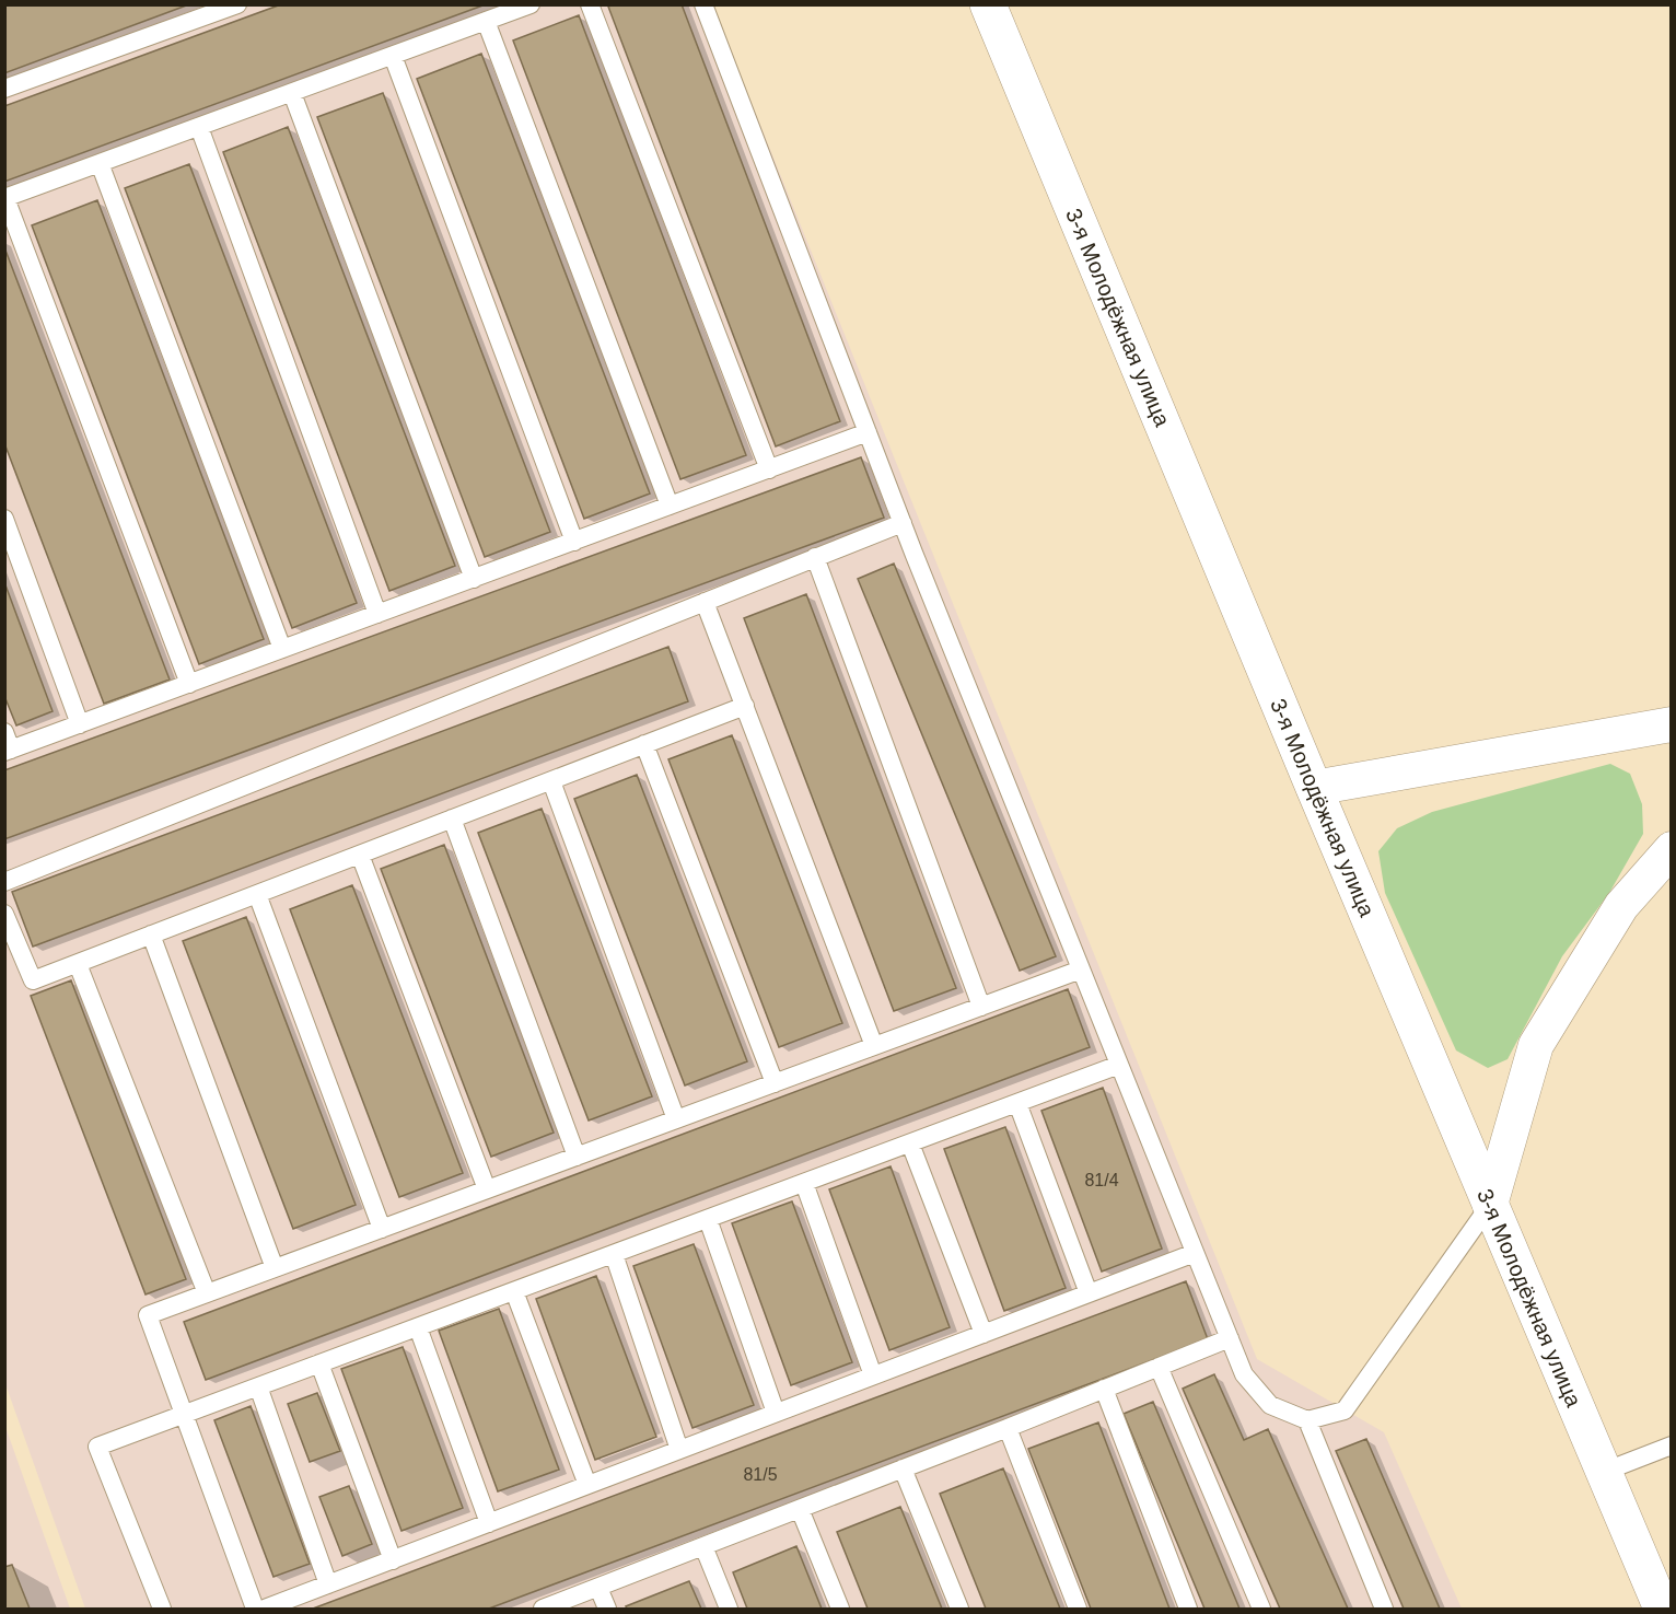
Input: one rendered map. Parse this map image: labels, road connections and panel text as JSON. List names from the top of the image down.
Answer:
{
  "streets": {
    "main road": ["3-я Молодёжная улица"]
  },
  "house_numbers": ["81/4", "81/5"]
}
